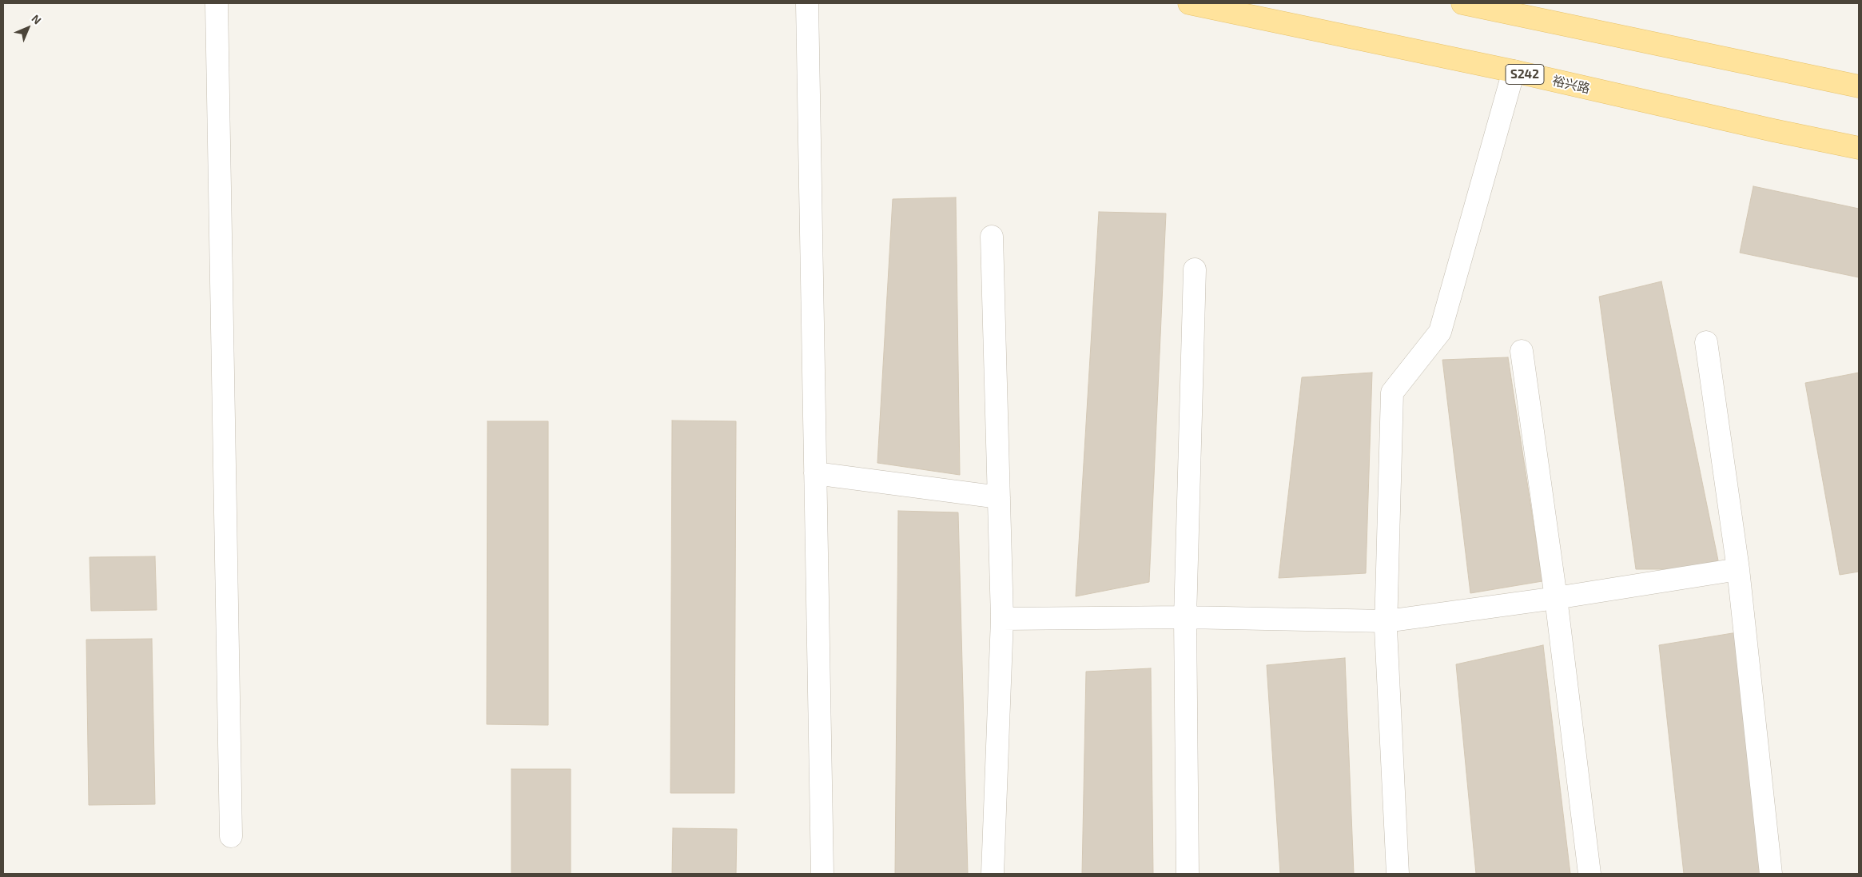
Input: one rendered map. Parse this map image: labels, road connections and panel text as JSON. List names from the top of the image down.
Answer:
{
  "streets": {
    "main road": ["S242", "裕兴路"]
  },
  "north": "top right"
}
